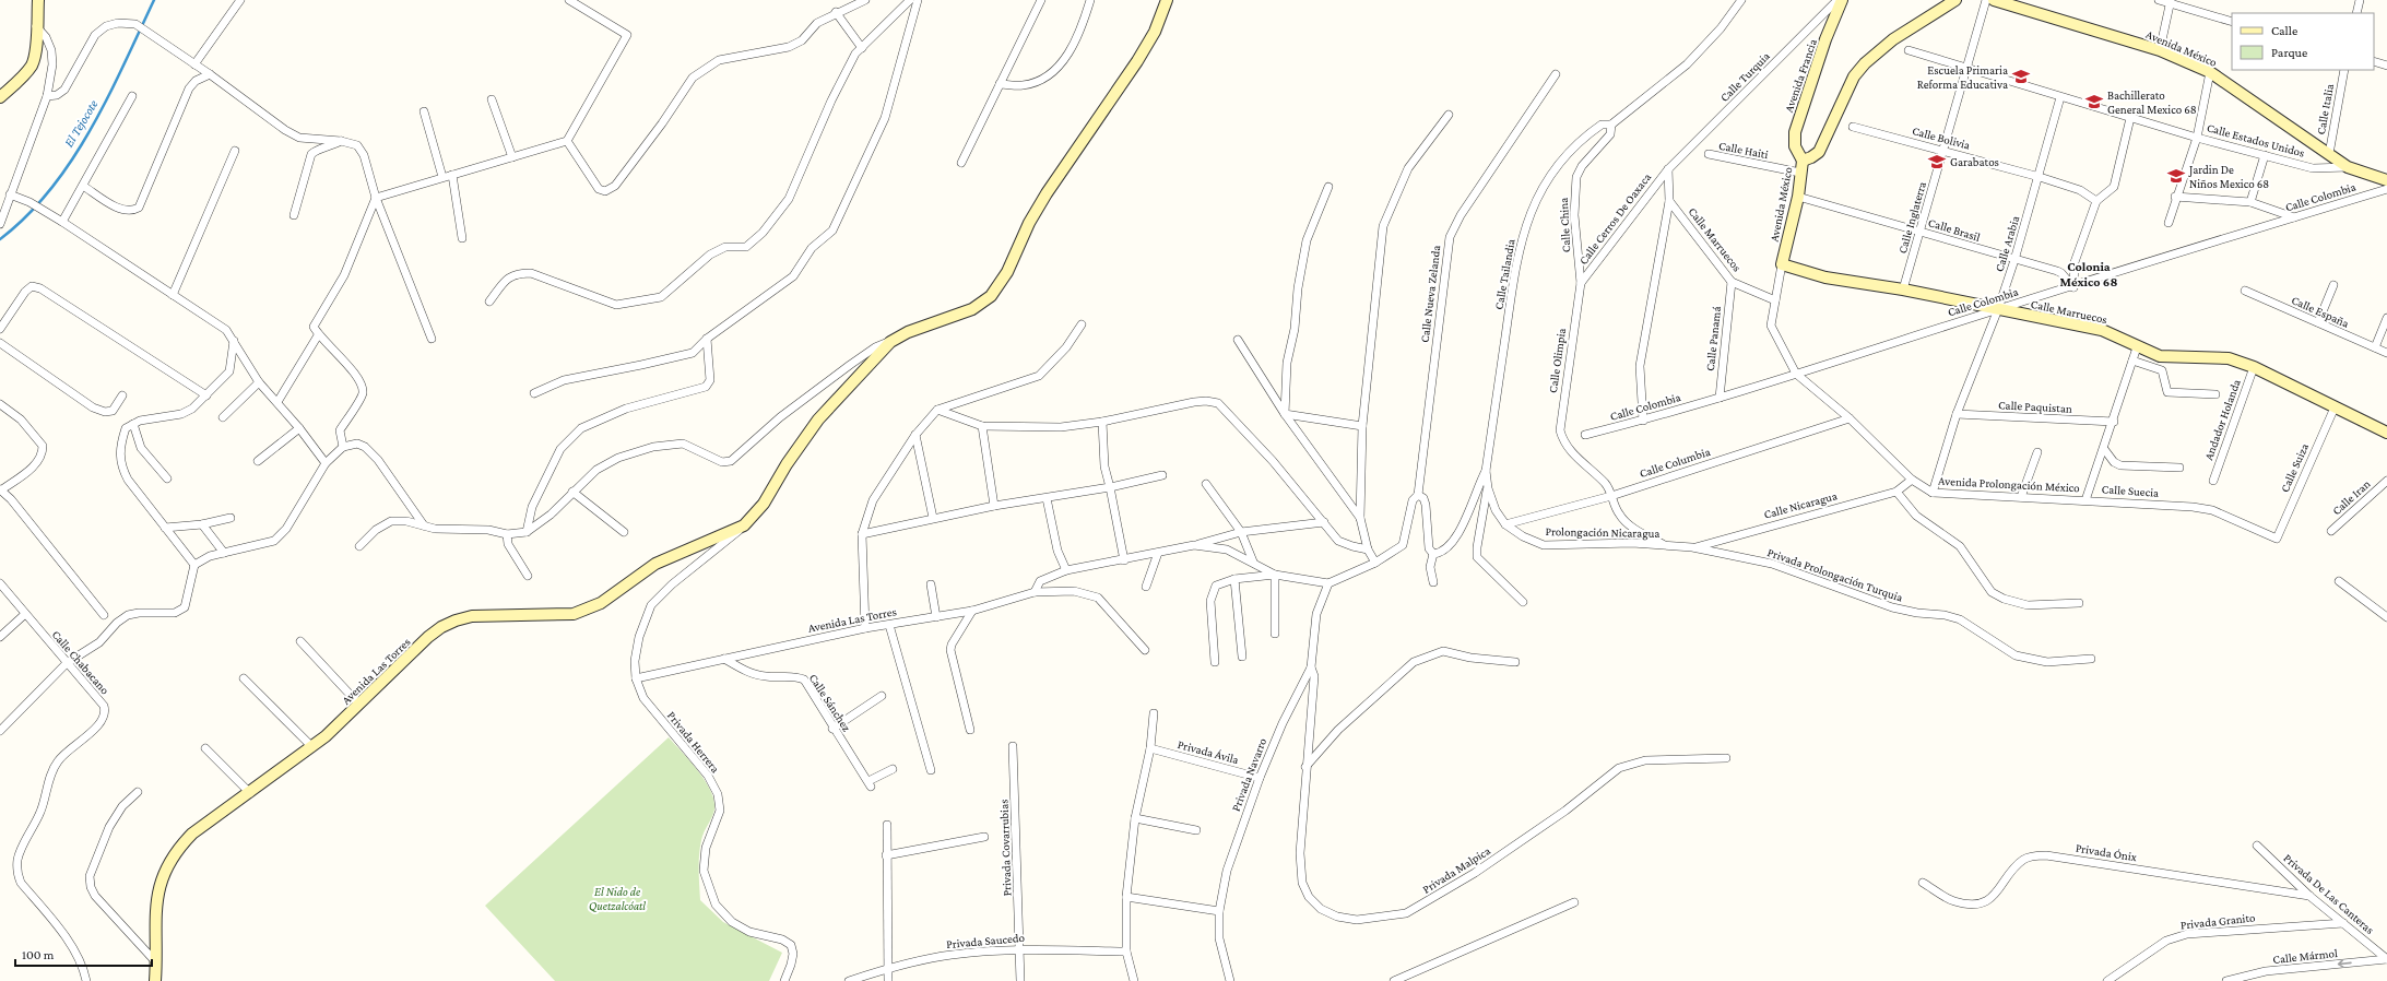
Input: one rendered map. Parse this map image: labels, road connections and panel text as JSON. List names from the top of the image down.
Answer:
{
  "streets": {
    "street": [
      "Avenida México",
      "Avenida Francia",
      "Calle Turquia",
      "Calle Italia",
      "Calle Bolivia",
      "Calle Estados Unidos",
      "Calle Haiti",
      "Calle Colombia",
      "Calle Inglaterra",
      "Calle Cerros De Oaxaca",
      "Calle China",
      "Calle Brasil",
      "Calle Marruecos",
      "Calle Arabia",
      "Calle Tailandia",
      "Calle Nueva Zelanda",
      "Calle España",
      "Calle Panamá",
      "Calle Olimpia",
      "Calle Paquistan",
      "Andador Holanda",
      "Calle Columbia",
      "Calle Suiza",
      "Avenida Prolongación México",
      "Calle Suecia",
      "Calle Iran",
      "Calle Nicaragua",
      "Prolongación Nicaragua",
      "Privada Prolongación Turquia",
      "Avenida Las Torres",
      "Calle Chabacano",
      "Calle Sánchez",
      "Privada Herrera",
      "Privada Ávila",
      "Privada Navarro",
      "Privada Covarrubias",
      "Privada Ónix",
      "Privada Malpica",
      "Privada De Las Canteras",
      "Privada Granito",
      "Privada Saucedo",
      "Calle Mármol"
    ]
  },
  "crossings": [
    ["Avenida México", "Avenida Francia"],
    ["Avenida México", "Calle Italia"],
    ["Avenida México", "Calle Estados Unidos"],
    ["Avenida México", "Calle Haiti"],
    ["Avenida México", "Calle Brasil"],
    ["Avenida México", "Calle Marruecos"],
    ["Avenida México", "Avenida Prolongación México"],
    ["Calle Turquia", "Calle Cerros De Oaxaca"],
    ["Calle Bolivia", "Calle Inglaterra"],
    ["Calle Bolivia", "Calle Arabia"],
    ["Calle Estados Unidos", "Calle Inglaterra"],
    ["Calle Estados Unidos", "Calle Arabia"],
    ["Calle Colombia", "Calle Brasil"],
    ["Calle Colombia", "Calle Marruecos"],
    ["Calle Colombia", "Calle Arabia"],
    ["Calle Colombia", "Calle Panamá"],
    ["Calle Colombia", "Avenida Prolongación México"],
    ["Calle Inglaterra", "Calle Brasil"],
    ["Calle Inglaterra", "Calle Marruecos"],
    ["Calle Cerros De Oaxaca", "Calle China"],
    ["Calle Cerros De Oaxaca", "Calle Olimpia"],
    ["Calle China", "Calle Tailandia"],
    ["Calle China", "Calle Olimpia"],
    ["Calle Brasil", "Calle Arabia"],
    ["Calle Marruecos", "Calle Arabia"],
    ["Calle Marruecos", "Calle Panamá"],
    ["Calle Marruecos", "Andador Holanda"],
    ["Calle Marruecos", "Calle Suiza"],
    ["Calle Marruecos", "Calle Suecia"],
    ["Calle Arabia", "Calle Paquistan"],
    ["Calle Arabia", "Avenida Prolongación México"],
    ["Calle Tailandia", "Prolongación Nicaragua"],
    ["Calle Olimpia", "Calle Columbia"],
    ["Calle Paquistan", "Calle Suecia"],
    ["Calle Columbia", "Avenida Prolongación México"],
    ["Calle Columbia", "Prolongación Nicaragua"],
    ["Calle Suiza", "Calle Suecia"],
    ["Avenida Prolongación México", "Calle Suecia"],
    ["Avenida Prolongación México", "Calle Nicaragua"],
    ["Calle Nicaragua", "Prolongación Nicaragua"],
    ["Calle Nicaragua", "Privada Prolongación Turquia"],
    ["Prolongación Nicaragua", "Privada Prolongación Turquia"],
    ["Avenida Las Torres", "Calle Sánchez"],
    ["Avenida Las Torres", "Privada Herrera"],
    ["Privada Ávila", "Privada Navarro"],
    ["Privada Navarro", "Privada Malpica"],
    ["Privada Covarrubias", "Privada Saucedo"],
    ["Privada Ónix", "Privada De Las Canteras"],
    ["Privada De Las Canteras", "Privada Granito"],
    ["Privada De Las Canteras", "Calle Mármol"]
  ],
  "one_way": ["Calle Mármol"],
  "districts": ["Colonia México 68"],
  "water": ["El Tejocote"],
  "parks": ["El Nido de Quetzalcóatl"],
  "places": {
    "school or university": [
      "Escuela Primaria Reforma Educativa",
      "Bachillerato General Mexico 68",
      "Garabatos",
      "Jardin De Niños Mexico 68"
    ]
  },
  "legend": ["Calle", "Parque"],
  "scale_bar": "100 m"
}
